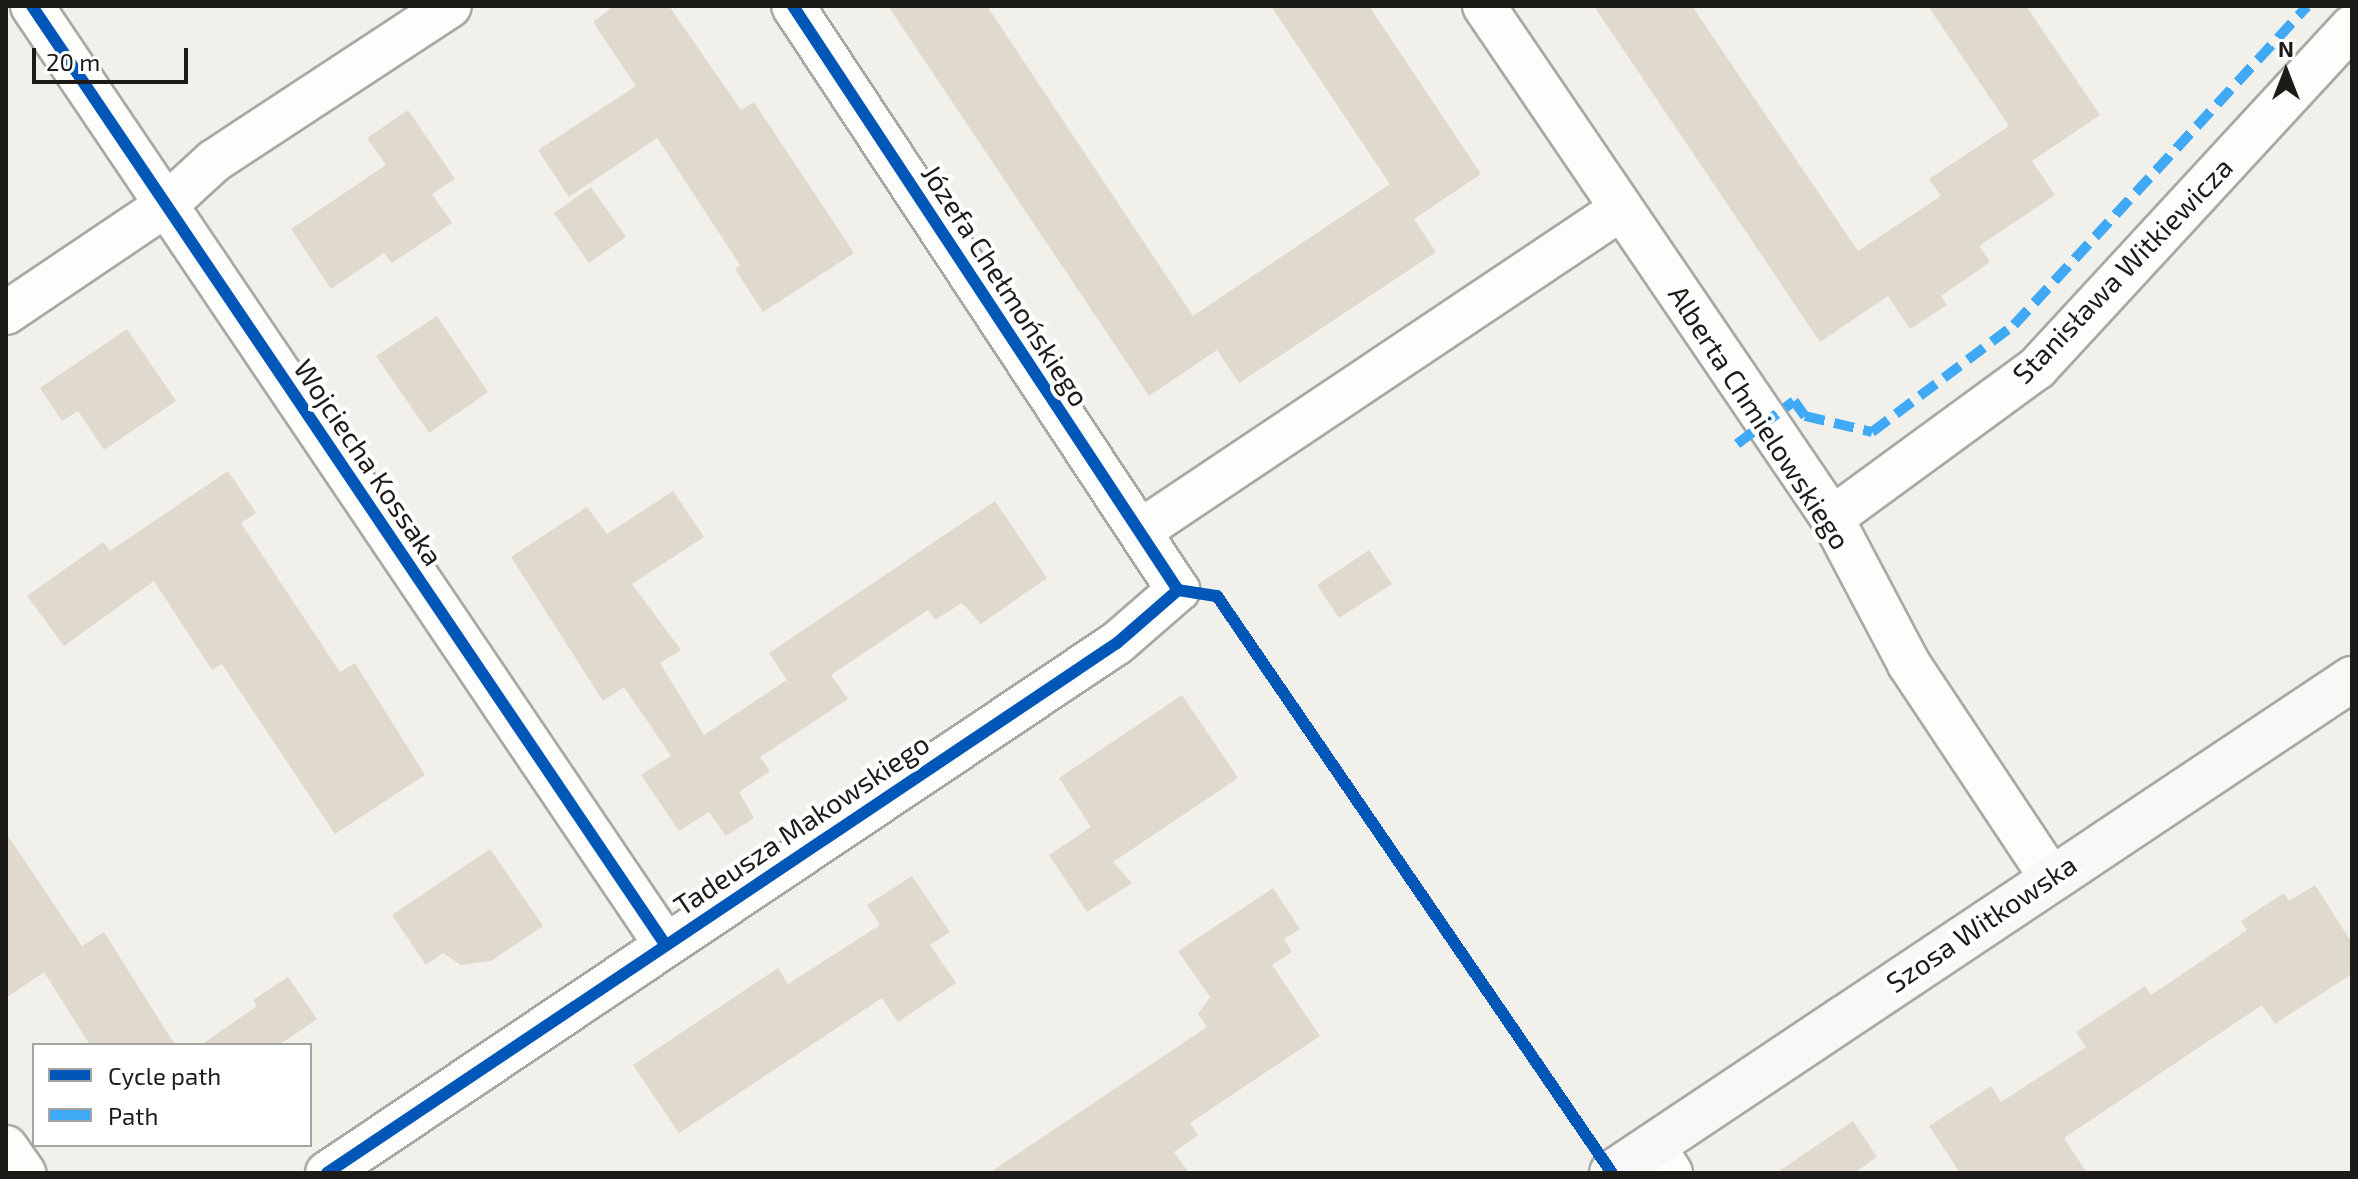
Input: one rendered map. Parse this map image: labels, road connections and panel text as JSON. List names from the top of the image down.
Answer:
{
  "streets": {
    "street": [
      "Stanisława Witkiewicza",
      "Józefa Chełmońskiego",
      "Alberta Chmielowskiego",
      "Wojciecha Kossaka",
      "Tadeusza Makowskiego",
      "Szosa Witkowska"
    ]
  },
  "crossings": [
    ["Stanisława Witkiewicza", "Alberta Chmielowskiego"],
    ["Józefa Chełmońskiego", "Tadeusza Makowskiego"],
    ["Alberta Chmielowskiego", "Szosa Witkowska"],
    ["Wojciecha Kossaka", "Tadeusza Makowskiego"]
  ],
  "legend": ["Cycle path", "Path"],
  "scale_bar": "20 m",
  "north": "top"
}
